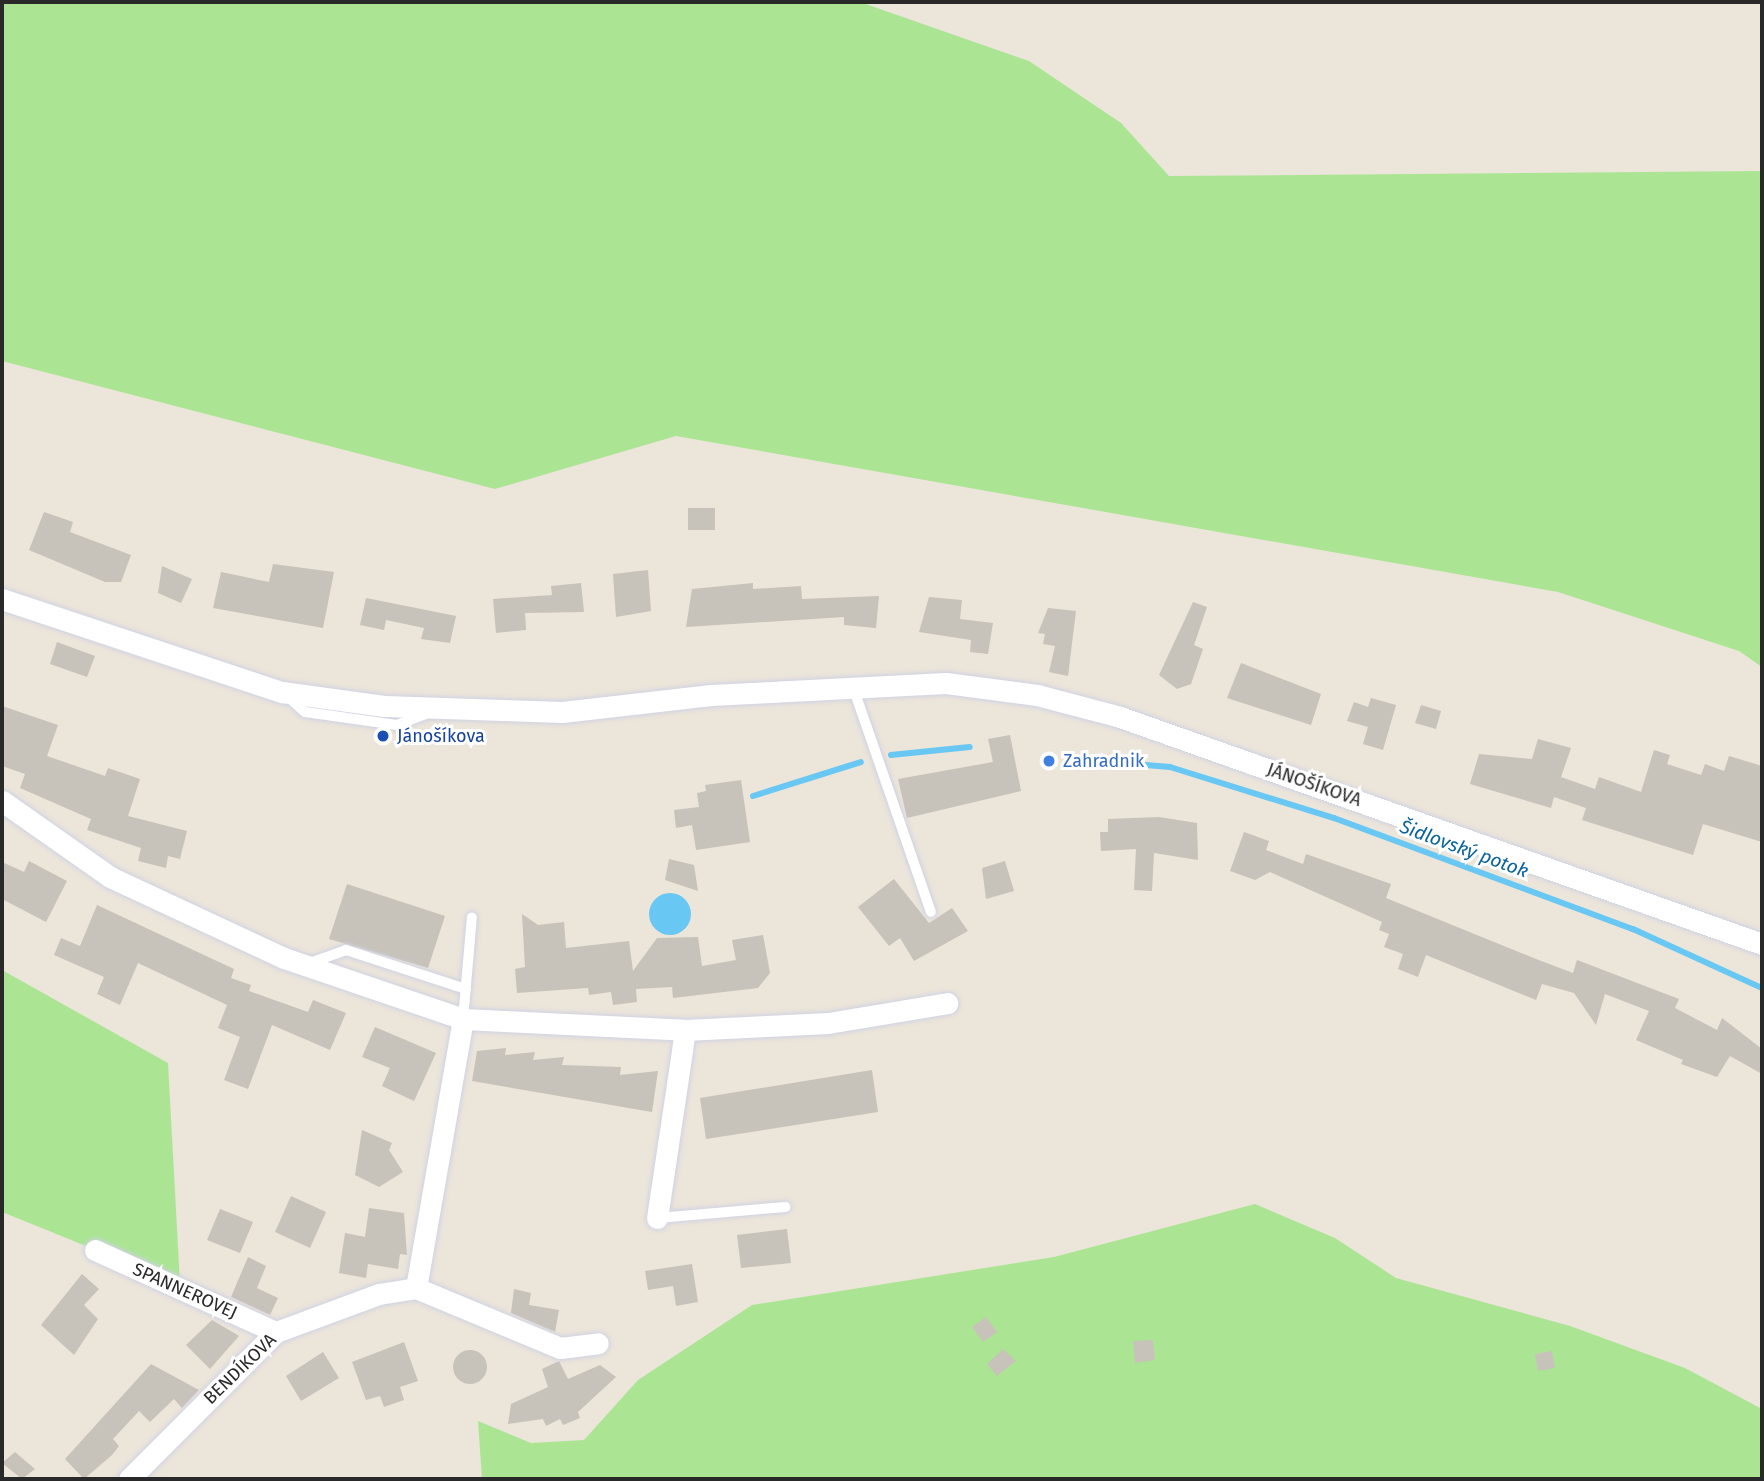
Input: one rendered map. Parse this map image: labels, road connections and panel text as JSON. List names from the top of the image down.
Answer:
{
  "streets": {
    "street": ["JÁNOŠÍKOVA", "SPANNEROVEJ", "BENDÍKOVA"]
  },
  "crossings": [
    ["SPANNEROVEJ", "BENDÍKOVA"]
  ],
  "water": ["Šidlovský potok"],
  "places": ["Jánošíkova", "Zahradnik"]
}
